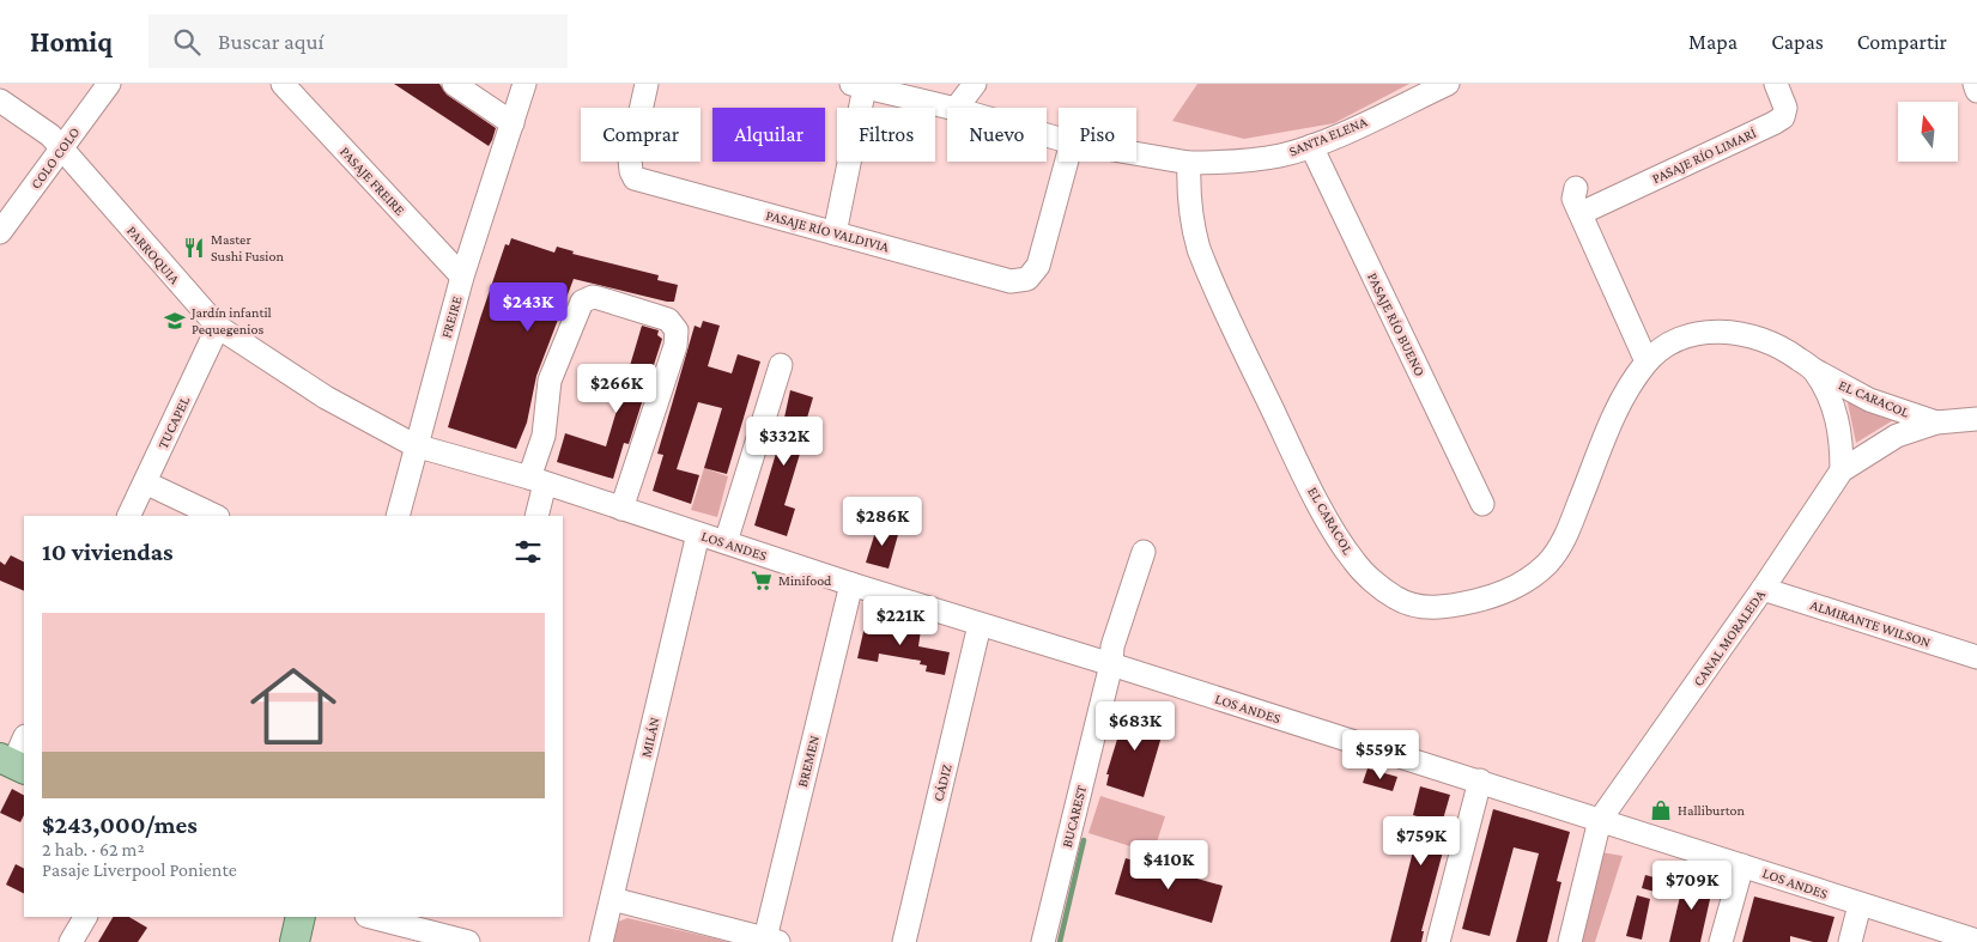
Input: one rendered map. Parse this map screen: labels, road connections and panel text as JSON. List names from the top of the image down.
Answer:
{
  "streets": {
    "street": [
      "SANTA ELENA",
      "PASAJE RÍO LIMARÍ",
      "COLO COLO",
      "PASAJE FREIRE",
      "PASAJE RÍO VALDIVIA",
      "PARROQUIA",
      "FREIRE",
      "PASAJE RÍO BUENO",
      "EL CARACOL",
      "TUCAPEL",
      "LOS ANDES",
      "ALMIRANTE WILSON",
      "CANAL MORALEDA",
      "MILÁN",
      "BREMEN",
      "CÁDIZ",
      "BUCAREST"
    ]
  },
  "crossings": [
    ["SANTA ELENA", "PASAJE RÍO BUENO"],
    ["SANTA ELENA", "EL CARACOL"],
    ["COLO COLO", "PARROQUIA"],
    ["PASAJE FREIRE", "FREIRE"],
    ["PARROQUIA", "FREIRE"],
    ["PARROQUIA", "TUCAPEL"],
    ["PARROQUIA", "LOS ANDES"],
    ["FREIRE", "LOS ANDES"],
    ["EL CARACOL", "CANAL MORALEDA"],
    ["LOS ANDES", "CANAL MORALEDA"],
    ["LOS ANDES", "MILÁN"],
    ["LOS ANDES", "BREMEN"],
    ["LOS ANDES", "CÁDIZ"],
    ["LOS ANDES", "BUCAREST"],
    ["ALMIRANTE WILSON", "CANAL MORALEDA"]
  ],
  "places": {
    "restaurant": ["Master Sushi Fusion"],
    "school or university": ["Jardín infantil Pequegenios"],
    "supermarket": ["Minifood"],
    "shop": ["Halliburton"]
  },
  "north": "top",
  "page": {
    "header": "Homiq",
    "search": "Buscar aquí",
    "nav": ["Mapa", "Capas", "Compartir"],
    "chip": [
      "Comprar",
      "Alquilar",
      "Filtros",
      "Nuevo",
      "Piso"
    ],
    "price": [
      "$243K",
      "$266K",
      "$332K",
      "$286K",
      "$221K",
      "$683K",
      "$559K",
      "$759K",
      "$410K",
      "$709K"
    ],
    "heading": "10 viviendas",
    "list": [
      {
        "name": "$243,000/mes",
        "note": "2 hab. · 62 m² · Pasaje Liverpool Poniente"
      }
    ]
  }
}
